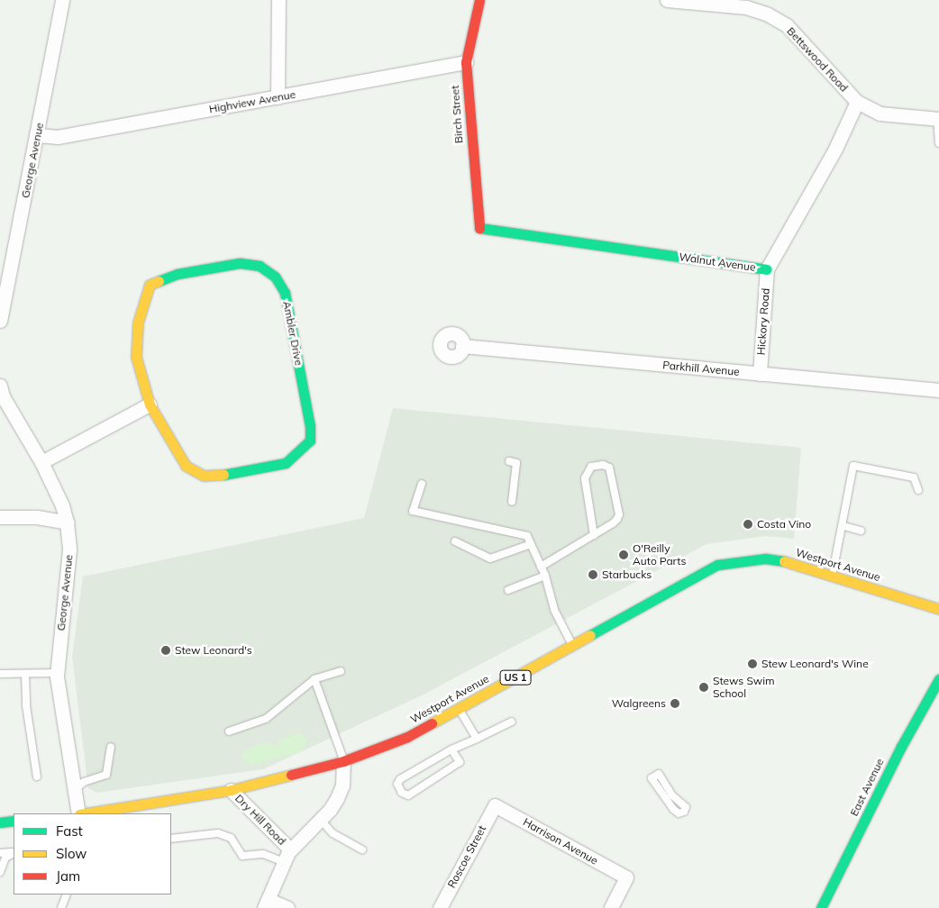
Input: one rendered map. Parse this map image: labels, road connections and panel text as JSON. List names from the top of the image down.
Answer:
{
  "streets": {
    "main road": [
      "Birch Street",
      "Walnut Avenue",
      "Ambler Drive",
      "Westport Avenue",
      "US 1",
      "East Avenue"
    ],
    "street": [
      "Bettswood Road",
      "Highview Avenue",
      "George Avenue",
      "Hickory Road",
      "Parkhill Avenue",
      "Dry Hill Road",
      "Harrison Avenue",
      "Roscoe Street"
    ]
  },
  "crossings": [
    ["Bettswood Road", "Walnut Avenue"],
    ["Highview Avenue", "Birch Street"],
    ["Highview Avenue", "George Avenue"],
    ["Birch Street", "Walnut Avenue"],
    ["Walnut Avenue", "Hickory Road"],
    ["Hickory Road", "Parkhill Avenue"],
    ["Westport Avenue", "Dry Hill Road"],
    ["Harrison Avenue", "Roscoe Street"]
  ],
  "places": [
    "Costa Vino",
    "O'Reilly Auto Parts",
    "Starbucks",
    "Stew Leonard's",
    "Stew Leonard's Wine",
    "Stews Swim School",
    "Walgreens"
  ],
  "legend": ["Fast", "Slow", "Jam"]
}
